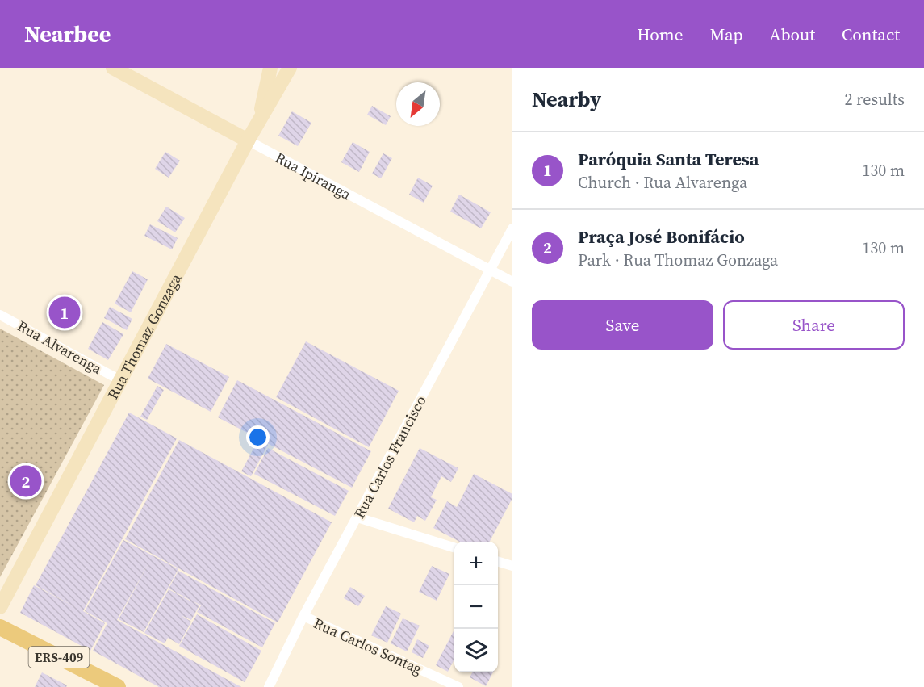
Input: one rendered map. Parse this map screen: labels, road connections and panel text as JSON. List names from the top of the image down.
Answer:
{
  "streets": {
    "main road": ["ERS-409"],
    "street": [
      "Rua Ipiranga",
      "Rua Thomaz Gonzaga",
      "Rua Alvarenga",
      "Rua Carlos Francisco",
      "Rua Carlos Sontag"
    ]
  },
  "crossings": [
    ["Rua Ipiranga", "Rua Thomaz Gonzaga"],
    ["Rua Ipiranga", "Rua Carlos Francisco"],
    ["Rua Thomaz Gonzaga", "Rua Alvarenga"],
    ["Rua Carlos Francisco", "Rua Carlos Sontag"]
  ],
  "north": "bottom left",
  "page": {
    "header": "Nearbee",
    "nav": [
      "Home",
      "Map",
      "About",
      "Contact"
    ],
    "heading": ["Nearby", "2 results"],
    "list": [
      {
        "mark": "1",
        "name": "Paróquia Santa Teresa",
        "note": "Church · Rua Alvarenga",
        "value": "130 m"
      },
      {
        "mark": "2",
        "name": "Praça José Bonifácio",
        "note": "Park · Rua Thomaz Gonzaga",
        "value": "130 m"
      }
    ],
    "buttons": ["Save", "Share"],
    "pins": ["1", "2"],
    "map_buttons": ["+", "−"]
  }
}
